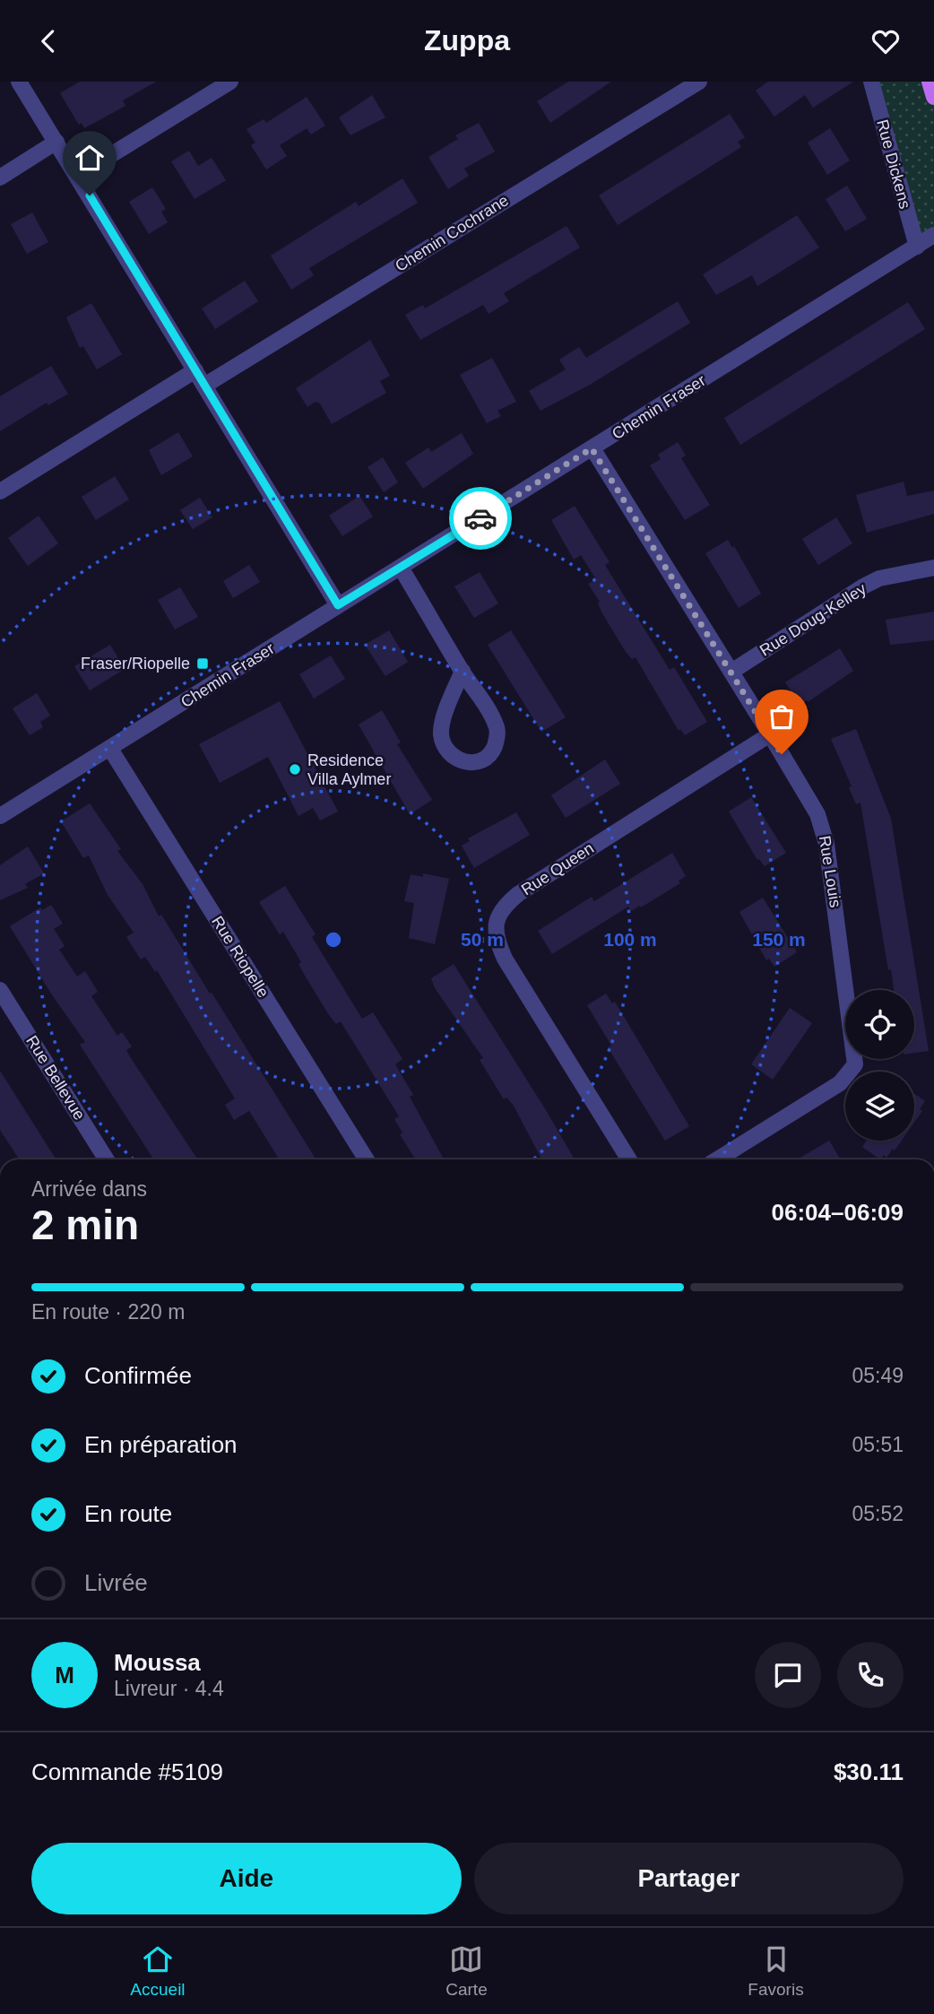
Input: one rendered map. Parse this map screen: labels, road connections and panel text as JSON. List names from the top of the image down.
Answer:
{
  "streets": {
    "street": [
      "Rue Dickens",
      "Chemin Cochrane",
      "Chemin Fraser",
      "Rue Doug-Kelley",
      "Rue Queen",
      "Rue Louis",
      "Rue Riopelle",
      "Rue Bellevue"
    ]
  },
  "crossings": [
    ["Rue Dickens", "Chemin Fraser"],
    ["Chemin Fraser", "Rue Louis"],
    ["Chemin Fraser", "Rue Riopelle"],
    ["Rue Doug-Kelley", "Rue Louis"],
    ["Rue Queen", "Rue Louis"]
  ],
  "places": {
    "transit": ["Fraser/Riopelle"],
    "other": ["Residence Villa Aylmer"]
  },
  "page": {
    "header": "Zuppa",
    "heading": ["2 min", "Arrivée dans", "06:04–06:09"],
    "panel": [
      "Moussa",
      "Livreur · 4.4",
      "Commande #5109",
      "$30.11"
    ],
    "bar": "En route · 220 m",
    "list": [
      ["Confirmée", "05:49"],
      ["En préparation", "05:51"],
      ["En route", "05:52"],
      "Livrée"
    ],
    "round": "M",
    "buttons": ["Aide", "Partager"],
    "tabs": ["Accueil", "Carte", "Favoris"]
  },
  "rings": ["50 m", "100 m", "150 m"]
}
